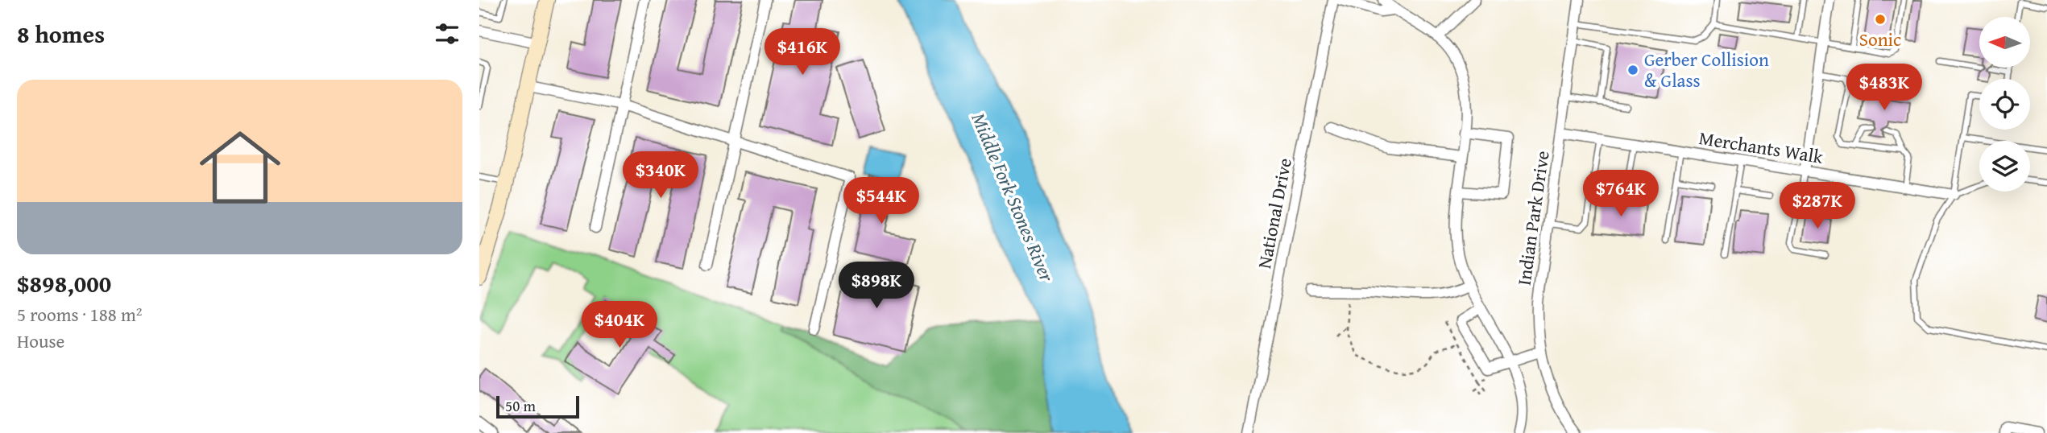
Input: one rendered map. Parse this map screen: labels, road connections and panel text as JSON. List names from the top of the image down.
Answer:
{
  "streets": {
    "street": ["Merchants Walk", "National Drive", "Indian Park Drive"]
  },
  "crossings": [
    ["Merchants Walk", "Indian Park Drive"]
  ],
  "water": ["Middle Fork Stones River"],
  "places": ["Sonic", "Gerber Collision & Glass"],
  "scale_bar": "50 m",
  "north": "left",
  "page": {
    "heading": "8 homes",
    "price": [
      "$416K",
      "$483K",
      "$340K",
      "$764K",
      "$544K",
      "$287K",
      "$898K",
      "$404K"
    ],
    "list": [
      {
        "name": "$898,000",
        "note": "5 rooms · 188 m² · House"
      }
    ],
    "scale": "50 m"
  }
}
